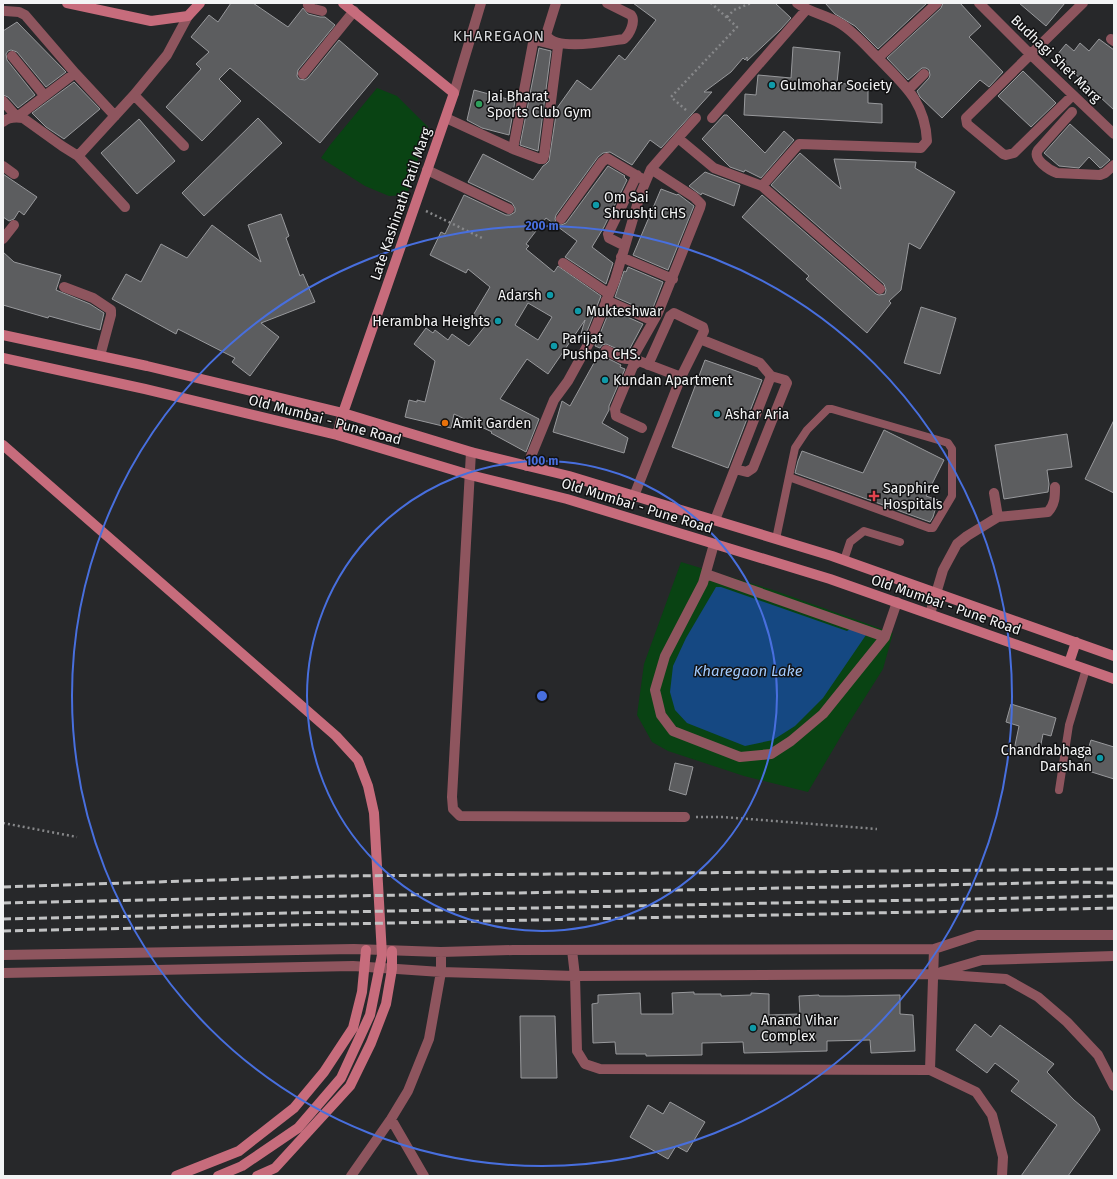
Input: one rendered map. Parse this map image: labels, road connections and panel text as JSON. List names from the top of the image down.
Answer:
{
  "streets": {
    "main road": ["Late Kashinath Patil Marg", "Old Mumbai - Pune Road"],
    "street": ["Budhagi Shet Marg"]
  },
  "crossings": [
    ["Late Kashinath Patil Marg", "Old Mumbai - Pune Road"]
  ],
  "districts": ["KHAREGAON"],
  "water": ["Kharegaon Lake"],
  "places": {
    "other": [
      "Gulmohar Society",
      "Jai Bharat Sports Club Gym",
      "Om Sai Shrushti CHS",
      "Adarsh",
      "Mukteshwar",
      "Herambha Heights",
      "Parijat Pushpa CHS.",
      "Kundan Apartment",
      "Ashar Aria",
      "Amit Garden",
      "Chandrabhaga Darshan",
      "Anand Vihar Complex"
    ],
    "health": ["Sapphire Hospitals"]
  },
  "rings": ["200 m", "100 m"]
}
